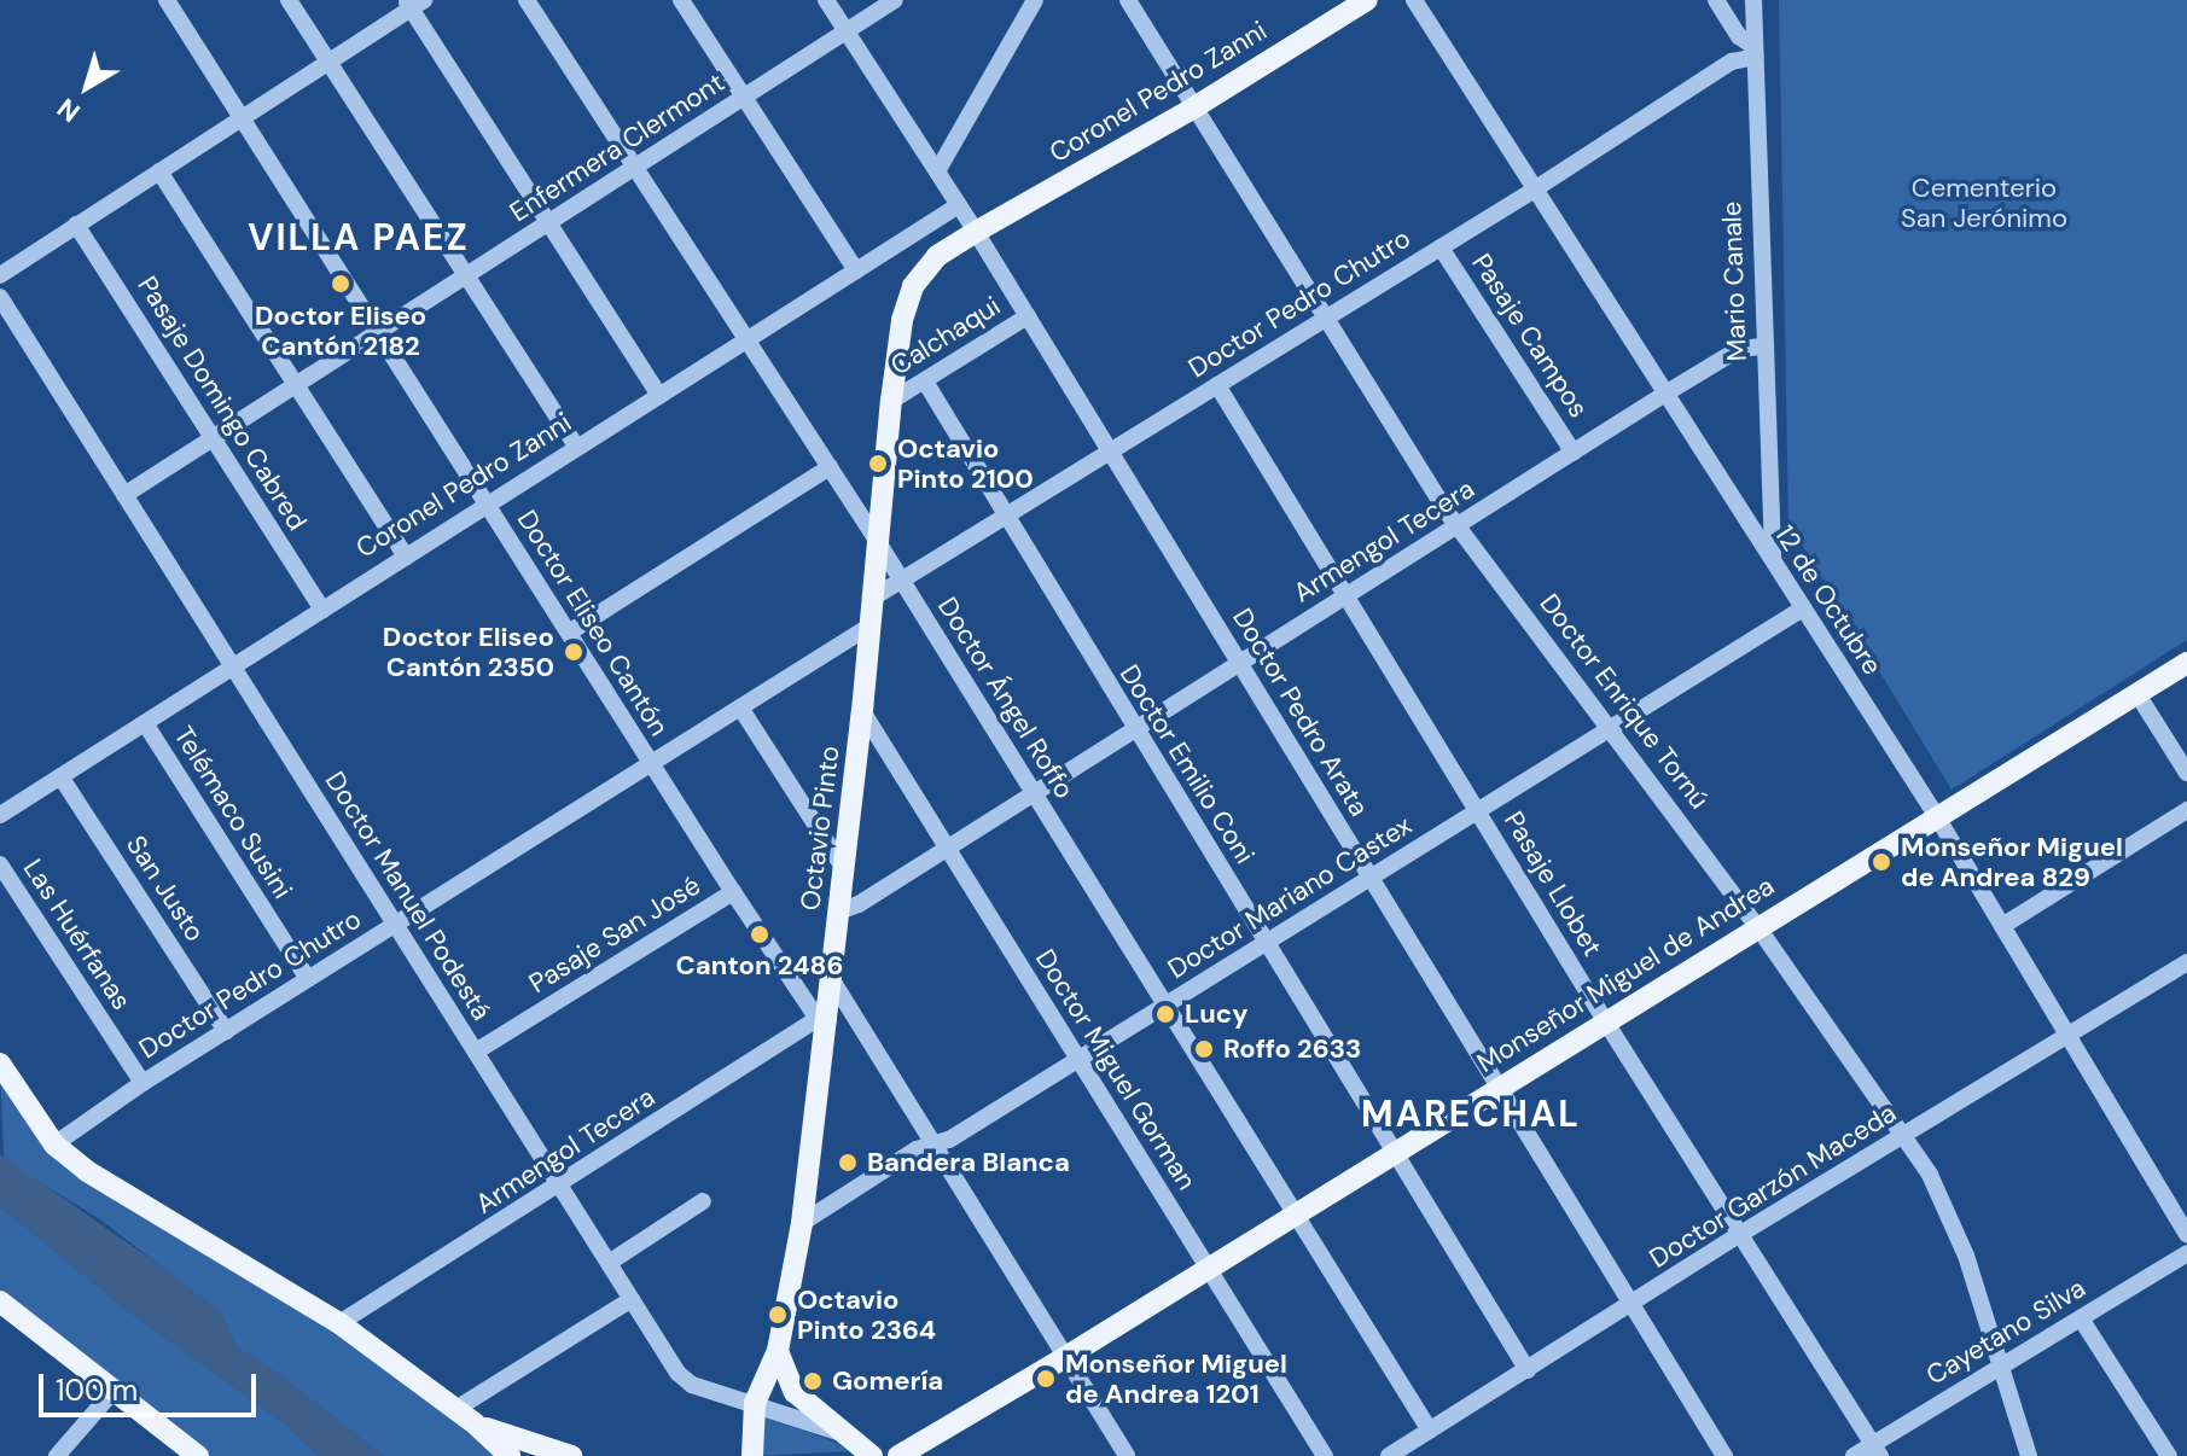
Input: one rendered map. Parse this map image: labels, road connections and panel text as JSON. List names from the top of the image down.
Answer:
{
  "streets": {
    "main road": ["Coronel Pedro Zanni", "Octavio Pinto", "Monseñor Miguel de Andrea"],
    "street": [
      "Enfermera Clermont",
      "Mario Canale",
      "Doctor Pedro Chutro",
      "Calchaqui",
      "Pasaje Campos",
      "Pasaje Domingo Cabred",
      "Armengol Tecera",
      "12 de Octubre",
      "Doctor Eliseo Cantón",
      "Doctor Ángel Roffo",
      "Doctor Enrique Tornú",
      "Doctor Pedro Arata",
      "Doctor Emilio Coni",
      "Telémaco Susini",
      "Pasaje Llobet",
      "San Justo",
      "Doctor Manuel Podestá",
      "Doctor Mariano Castex",
      "Las Huérfanas",
      "Pasaje San José",
      "Doctor Miguel Gorman",
      "Doctor Garzón Maceda",
      "Cayetano Silva"
    ]
  },
  "crossings": [
    ["Coronel Pedro Zanni", "Pasaje Domingo Cabred"],
    ["Coronel Pedro Zanni", "Doctor Eliseo Cantón"],
    ["Coronel Pedro Zanni", "Doctor Ángel Roffo"],
    ["Coronel Pedro Zanni", "Doctor Enrique Tornú"],
    ["Coronel Pedro Zanni", "Doctor Pedro Arata"],
    ["Coronel Pedro Zanni", "Telémaco Susini"],
    ["Coronel Pedro Zanni", "Octavio Pinto"],
    ["Coronel Pedro Zanni", "San Justo"],
    ["Coronel Pedro Zanni", "Doctor Manuel Podestá"],
    ["Enfermera Clermont", "Pasaje Domingo Cabred"],
    ["Enfermera Clermont", "Doctor Eliseo Cantón"],
    ["Enfermera Clermont", "Doctor Ángel Roffo"],
    ["Enfermera Clermont", "Doctor Pedro Arata"],
    ["Enfermera Clermont", "Doctor Manuel Podestá"],
    ["Mario Canale", "Doctor Pedro Chutro"],
    ["Mario Canale", "Armengol Tecera"],
    ["Mario Canale", "12 de Octubre"],
    ["Doctor Pedro Chutro", "Pasaje Campos"],
    ["Doctor Pedro Chutro", "12 de Octubre"],
    ["Doctor Pedro Chutro", "Doctor Eliseo Cantón"],
    ["Doctor Pedro Chutro", "Doctor Ángel Roffo"],
    ["Doctor Pedro Chutro", "Doctor Enrique Tornú"],
    ["Doctor Pedro Chutro", "Doctor Pedro Arata"],
    ["Doctor Pedro Chutro", "Doctor Emilio Coni"],
    ["Doctor Pedro Chutro", "Telémaco Susini"],
    ["Doctor Pedro Chutro", "Octavio Pinto"],
    ["Doctor Pedro Chutro", "Pasaje Llobet"],
    ["Doctor Pedro Chutro", "San Justo"],
    ["Doctor Pedro Chutro", "Doctor Manuel Podestá"],
    ["Doctor Pedro Chutro", "Las Huérfanas"],
    ["Calchaqui", "Doctor Pedro Arata"],
    ["Calchaqui", "Doctor Emilio Coni"],
    ["Calchaqui", "Octavio Pinto"],
    ["Pasaje Campos", "Armengol Tecera"],
    ["Armengol Tecera", "12 de Octubre"],
    ["Armengol Tecera", "Doctor Eliseo Cantón"],
    ["Armengol Tecera", "Doctor Ángel Roffo"],
    ["Armengol Tecera", "Doctor Enrique Tornú"],
    ["Armengol Tecera", "Doctor Pedro Arata"],
    ["Armengol Tecera", "Doctor Emilio Coni"],
    ["Armengol Tecera", "Octavio Pinto"],
    ["Armengol Tecera", "Pasaje Llobet"],
    ["Armengol Tecera", "Doctor Manuel Podestá"],
    ["Armengol Tecera", "Doctor Miguel Gorman"],
    ["12 de Octubre", "Doctor Mariano Castex"],
    ["12 de Octubre", "Monseñor Miguel de Andrea"],
    ["12 de Octubre", "Doctor Garzón Maceda"],
    ["Doctor Eliseo Cantón", "Octavio Pinto"],
    ["Doctor Eliseo Cantón", "Pasaje San José"],
    ["Doctor Ángel Roffo", "Octavio Pinto"],
    ["Doctor Ángel Roffo", "Doctor Mariano Castex"],
    ["Doctor Ángel Roffo", "Monseñor Miguel de Andrea"],
    ["Doctor Ángel Roffo", "Doctor Garzón Maceda"],
    ["Doctor Enrique Tornú", "Doctor Mariano Castex"],
    ["Doctor Enrique Tornú", "Monseñor Miguel de Andrea"],
    ["Doctor Enrique Tornú", "Doctor Garzón Maceda"],
    ["Doctor Enrique Tornú", "Cayetano Silva"],
    ["Doctor Pedro Arata", "Octavio Pinto"],
    ["Doctor Pedro Arata", "Doctor Mariano Castex"],
    ["Doctor Pedro Arata", "Monseñor Miguel de Andrea"],
    ["Doctor Pedro Arata", "Doctor Garzón Maceda"],
    ["Doctor Emilio Coni", "Doctor Mariano Castex"],
    ["Doctor Emilio Coni", "Monseñor Miguel de Andrea"],
    ["Doctor Emilio Coni", "Doctor Garzón Maceda"],
    ["Octavio Pinto", "Doctor Manuel Podestá"],
    ["Octavio Pinto", "Doctor Mariano Castex"],
    ["Octavio Pinto", "Doctor Miguel Gorman"],
    ["Pasaje Llobet", "Doctor Mariano Castex"],
    ["Pasaje Llobet", "Monseñor Miguel de Andrea"],
    ["Pasaje Llobet", "Doctor Garzón Maceda"],
    ["Pasaje Llobet", "Cayetano Silva"],
    ["Doctor Manuel Podestá", "Pasaje San José"],
    ["Doctor Mariano Castex", "Doctor Miguel Gorman"],
    ["Monseñor Miguel de Andrea", "Doctor Miguel Gorman"]
  ],
  "districts": ["VILLA PAEZ", "MARECHAL"],
  "parks": ["Cementerio San Jerónimo"],
  "places": [
    "Doctor Eliseo Cantón 2182",
    "Octavio Pinto 2100",
    "Doctor Eliseo Cantón 2350",
    "Monseñor Miguel de Andrea 829",
    "Canton 2486",
    "Lucy",
    "Roffo 2633",
    "Bandera Blanca",
    "Octavio Pinto 2364",
    "Monseñor Miguel de Andrea 1201",
    "Gomería"
  ],
  "scale_bar": "100 m",
  "north": "bottom left"
}
